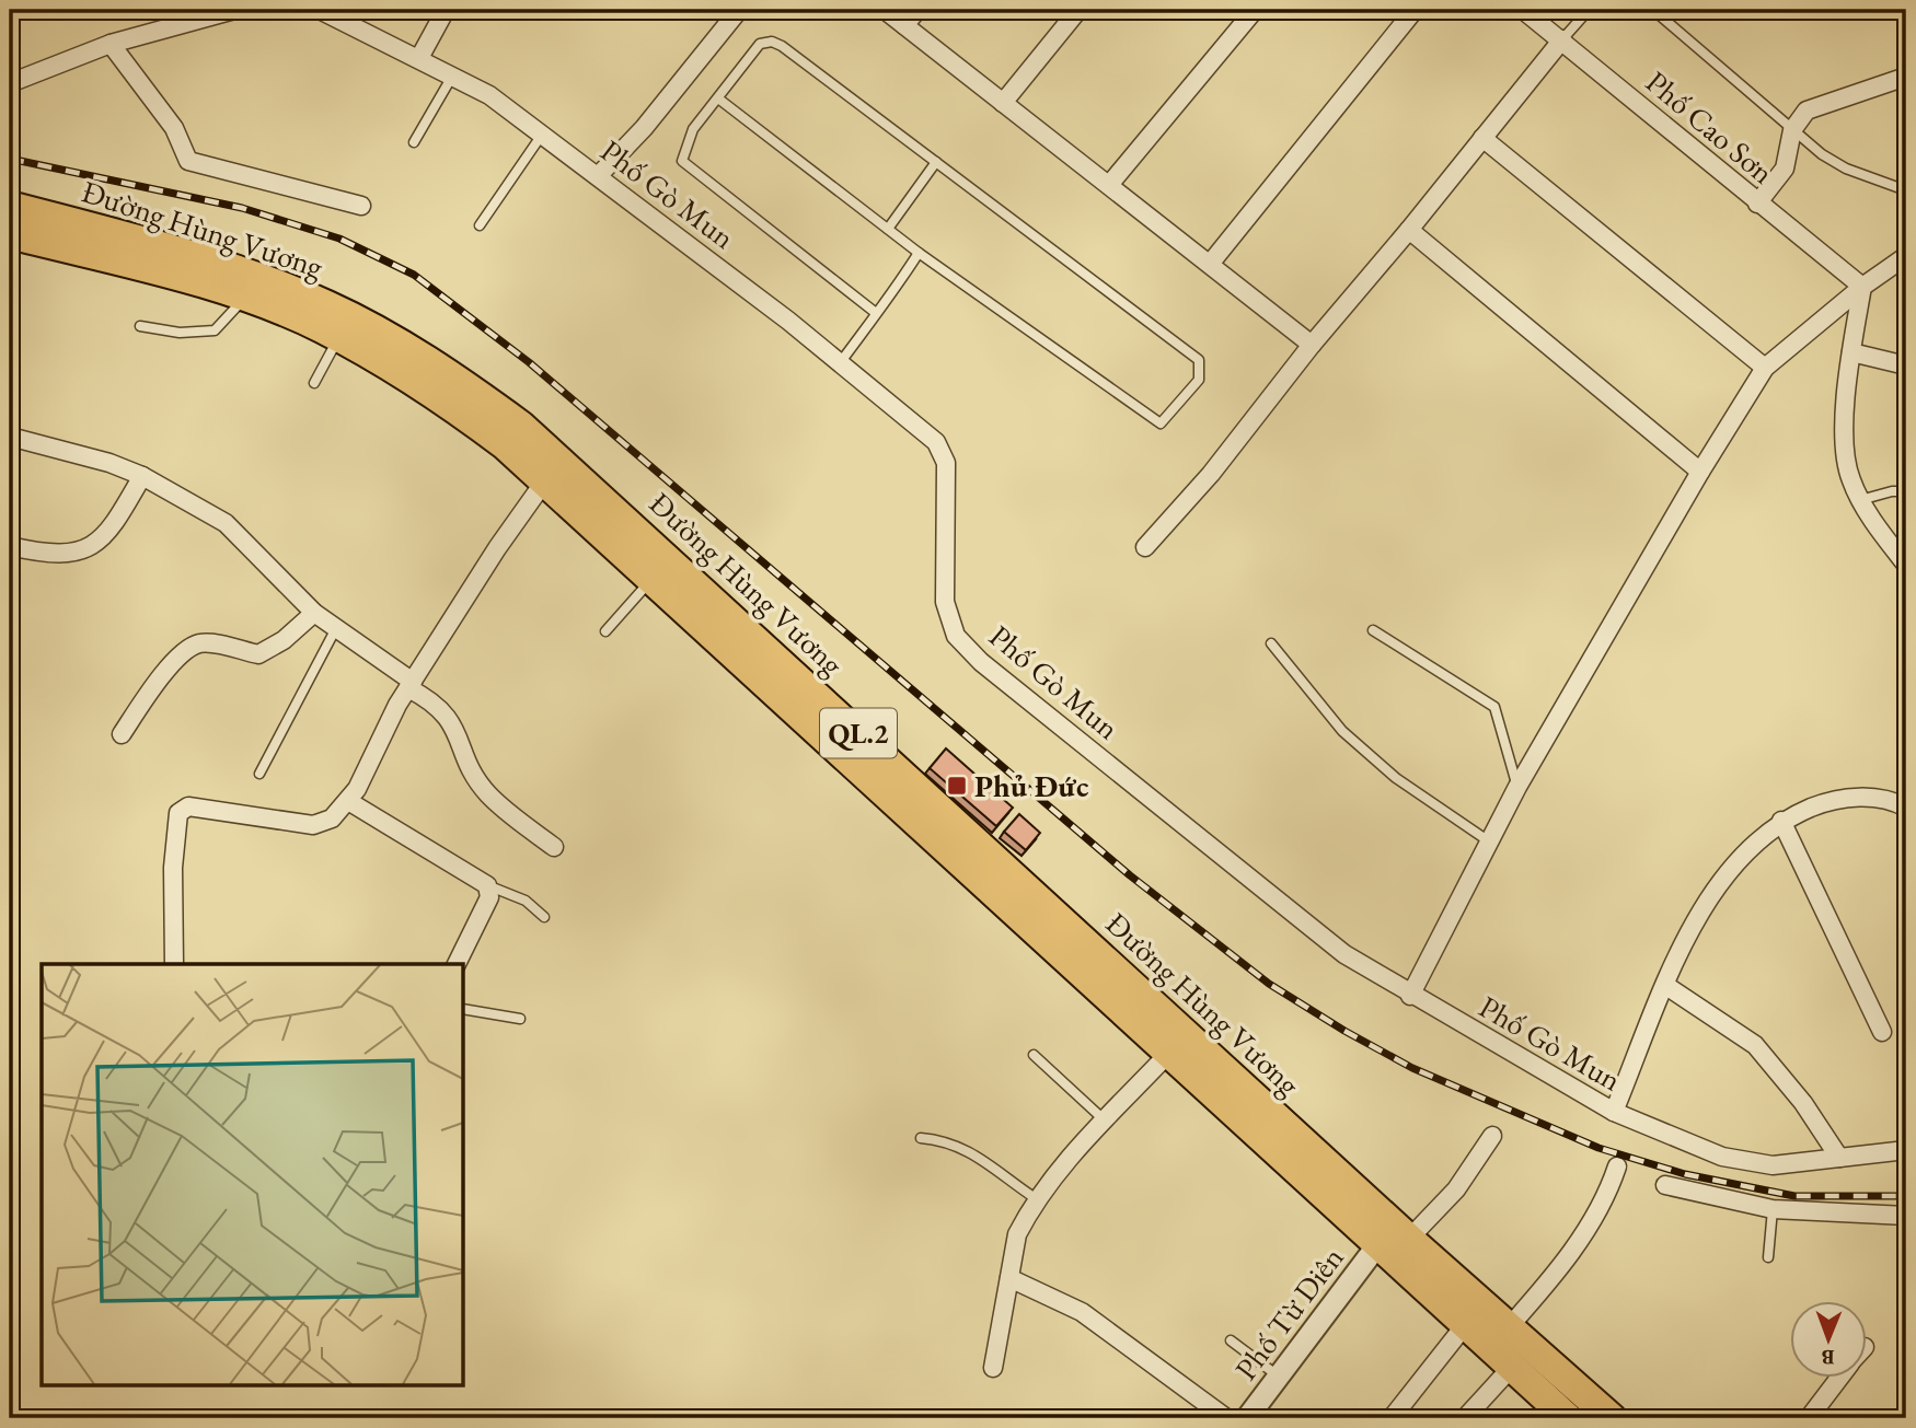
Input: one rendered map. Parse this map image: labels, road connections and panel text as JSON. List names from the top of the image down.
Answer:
{
  "streets": {
    "highway": ["Đường Hùng Vương", "QL.2"],
    "street": ["Phố Cao Sơn", "Phố Gò Mun", "Phố Từ Diên"]
  },
  "crossings": [
    ["Đường Hùng Vương", "Phố Từ Diên"]
  ],
  "places": {
    "transit": ["Phủ Đức"]
  },
  "north": "bottom"
}
